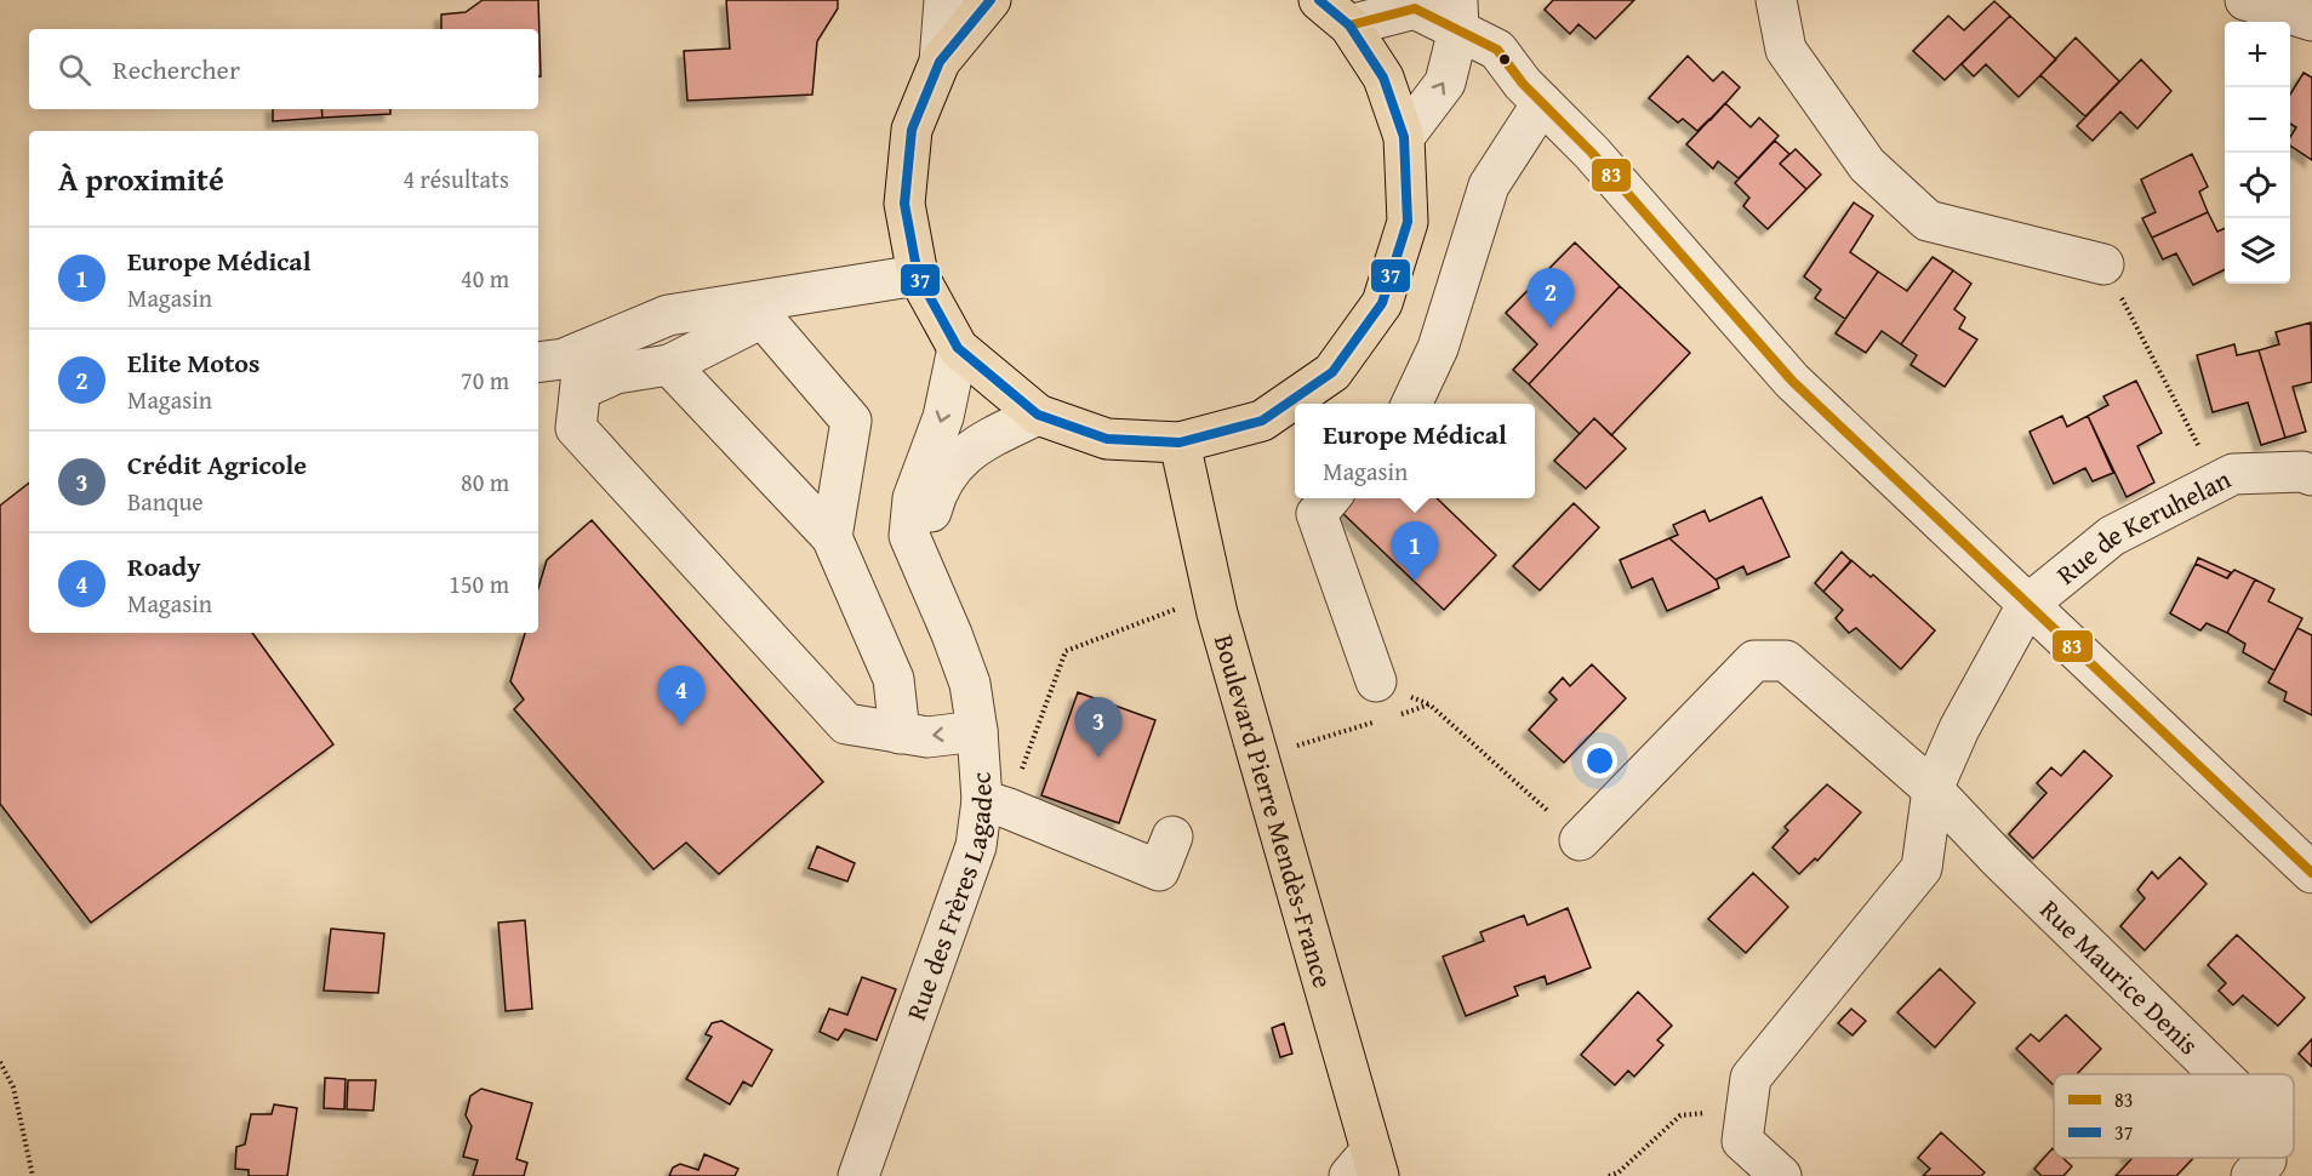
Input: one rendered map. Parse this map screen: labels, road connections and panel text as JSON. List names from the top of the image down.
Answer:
{
  "streets": {
    "main road": ["Boulevard Pierre Mendès-France"],
    "street": ["Rue de Keruhelan", "Rue des Frères Lagadec", "Rue Maurice Denis"]
  },
  "lines": ["transit line 37", "transit line 83"],
  "legend": ["83", "37"],
  "page": {
    "map_buttons": ["+", "−"],
    "search": "Rechercher",
    "heading": ["À proximité", "4 résultats"],
    "list": [
      {
        "mark": "1",
        "name": "Europe Médical",
        "note": "Magasin",
        "value": "40 m"
      },
      {
        "mark": "2",
        "name": "Elite Motos",
        "note": "Magasin",
        "value": "70 m"
      },
      {
        "mark": "3",
        "name": "Crédit Agricole",
        "note": "Banque",
        "value": "80 m"
      },
      {
        "mark": "4",
        "name": "Roady",
        "note": "Magasin",
        "value": "150 m"
      }
    ],
    "pins": [
      "2",
      "1",
      "4",
      "3"
    ],
    "popup": ["Europe Médical", "Magasin"]
  }
}
